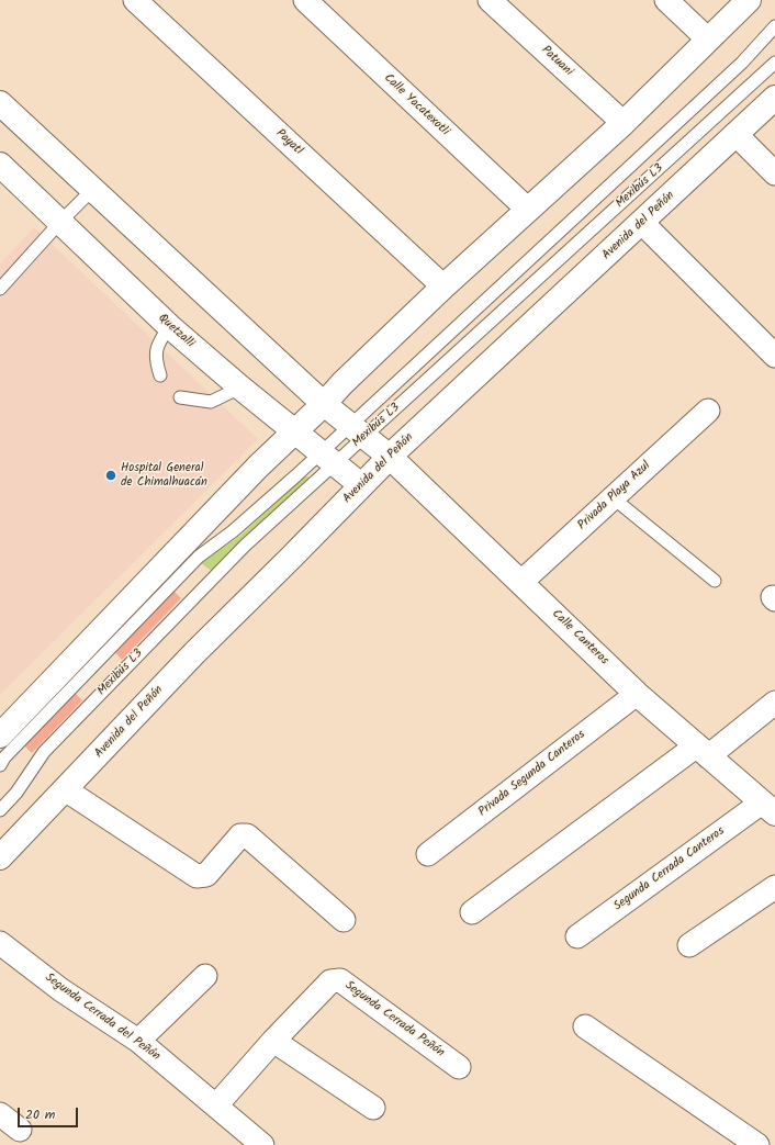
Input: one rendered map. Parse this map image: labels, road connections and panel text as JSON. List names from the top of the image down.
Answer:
{
  "streets": {
    "main road": ["Avenida del Peñón", "Quetzalli", "Calle Canteros"],
    "street": [
      "Patuani",
      "Calle Yacatexotli",
      "Payatl",
      "Privada Playa Azul",
      "Privada Segunda Canteros",
      "Segunda Cerrada Canteros",
      "Segunda Cerrada del Peñón",
      "Segunda Cerrada Peñón"
    ],
    "lane": ["Mexibús L3"]
  },
  "crossings": [
    ["Mexibús L3", "Quetzalli"],
    ["Mexibús L3", "Calle Canteros"],
    ["Avenida del Peñón", "Quetzalli"],
    ["Avenida del Peñón", "Calle Canteros"],
    ["Privada Playa Azul", "Calle Canteros"],
    ["Calle Canteros", "Privada Segunda Canteros"],
    ["Calle Canteros", "Segunda Cerrada Canteros"],
    ["Segunda Cerrada del Peñón", "Segunda Cerrada Peñón"]
  ],
  "places": ["Hospital General de Chimalhuacán"],
  "scale_bar": "20 m"
}
